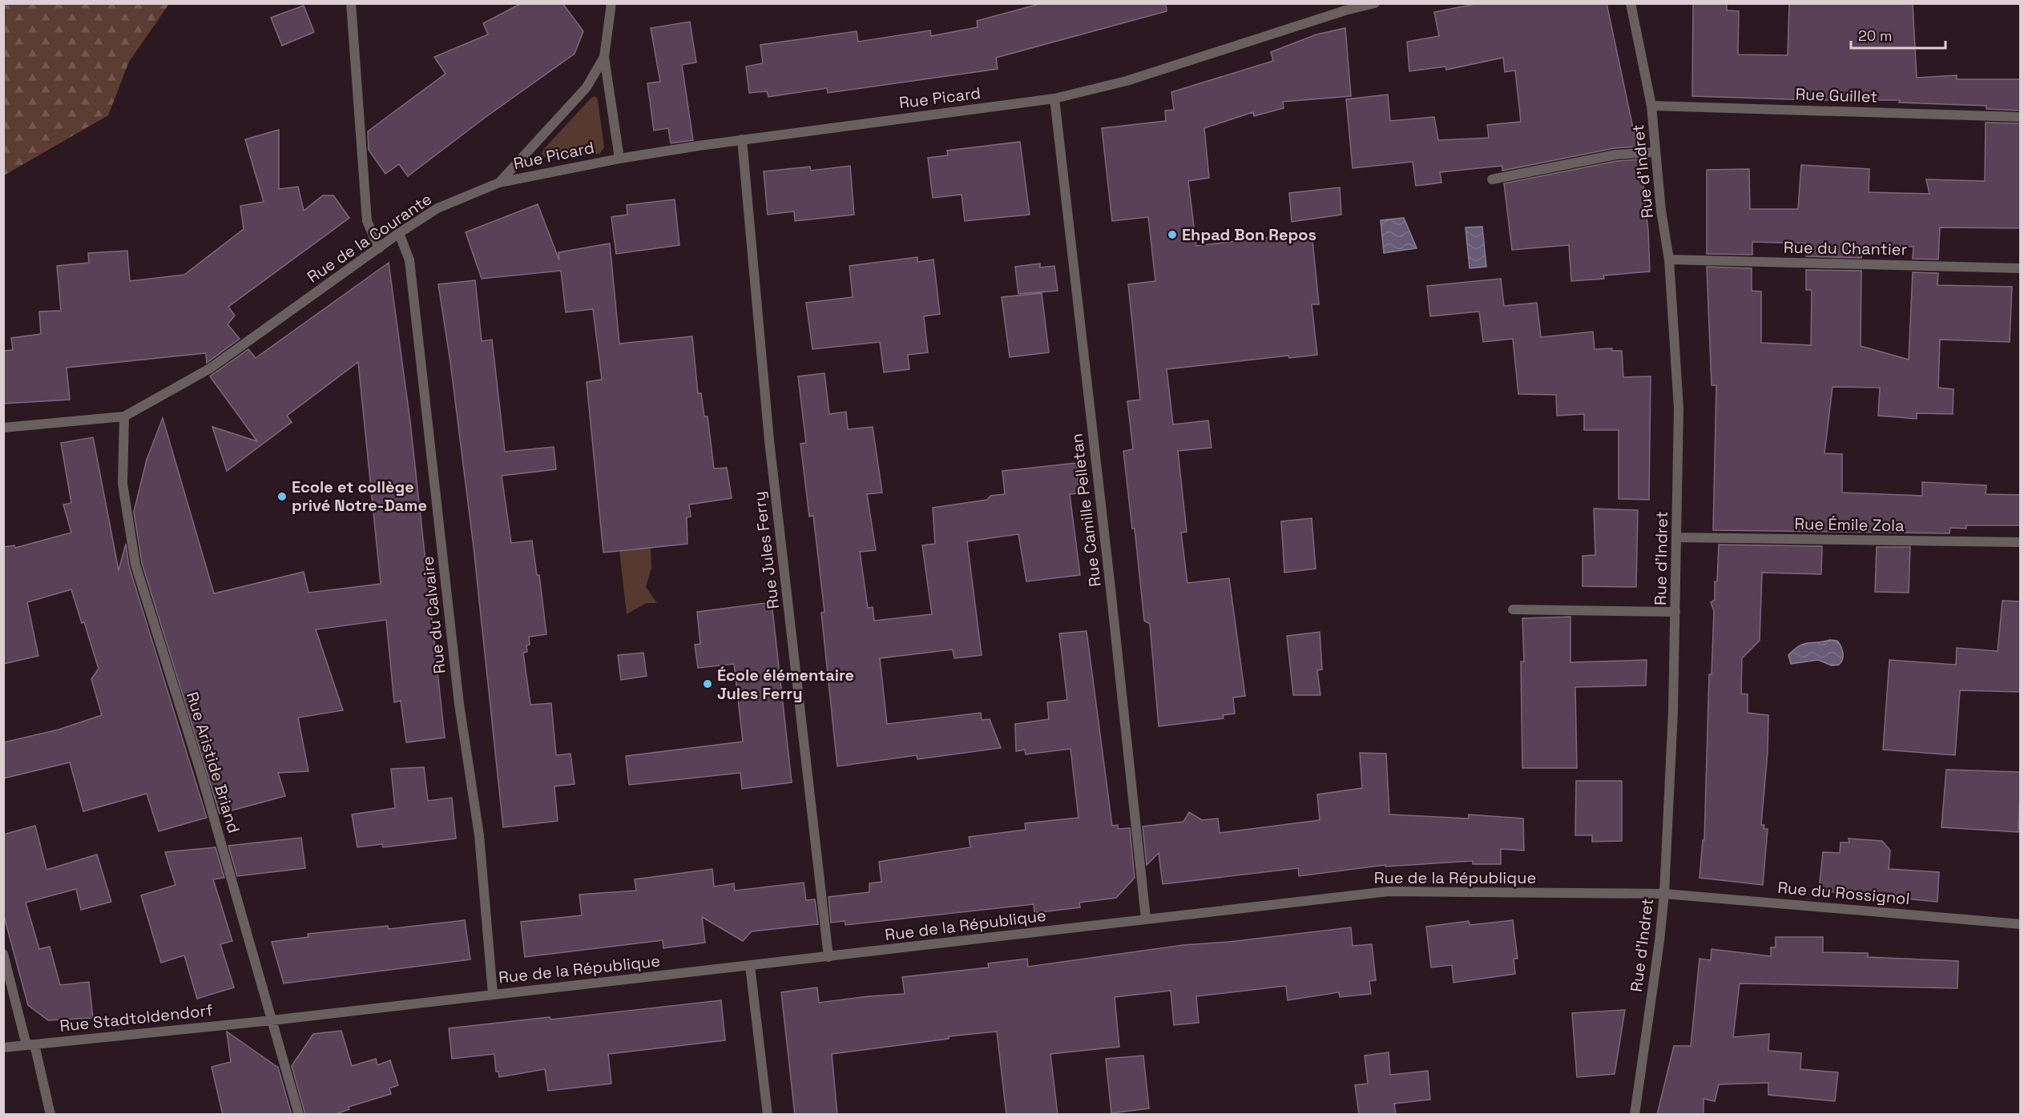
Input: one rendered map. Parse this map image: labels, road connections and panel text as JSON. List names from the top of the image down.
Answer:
{
  "streets": {
    "street": [
      "Rue Guillet",
      "Rue Picard",
      "Rue d'Indret",
      "Rue de la Courante",
      "Rue du Chantier",
      "Rue Camille Pelletan",
      "Rue Émile Zola",
      "Rue Jules Ferry",
      "Rue du Calvaire",
      "Rue Aristide Briand",
      "Rue de la République",
      "Rue du Rossignol",
      "Rue Stadtoldendorf"
    ]
  },
  "crossings": [
    ["Rue Guillet", "Rue d'Indret"],
    ["Rue Picard", "Rue de la Courante"],
    ["Rue Picard", "Rue Camille Pelletan"],
    ["Rue Picard", "Rue Jules Ferry"],
    ["Rue d'Indret", "Rue du Chantier"],
    ["Rue d'Indret", "Rue Émile Zola"],
    ["Rue d'Indret", "Rue de la République"],
    ["Rue d'Indret", "Rue du Rossignol"],
    ["Rue de la Courante", "Rue du Calvaire"],
    ["Rue de la Courante", "Rue Aristide Briand"],
    ["Rue Camille Pelletan", "Rue de la République"],
    ["Rue Jules Ferry", "Rue de la République"],
    ["Rue du Calvaire", "Rue de la République"],
    ["Rue Aristide Briand", "Rue de la République"],
    ["Rue Aristide Briand", "Rue Stadtoldendorf"],
    ["Rue de la République", "Rue du Rossignol"],
    ["Rue de la République", "Rue Stadtoldendorf"]
  ],
  "places": ["Ehpad Bon Repos", "Ecole et collège privé Notre-Dame", "École élémentaire Jules Ferry"],
  "scale_bar": "20 m"
}
